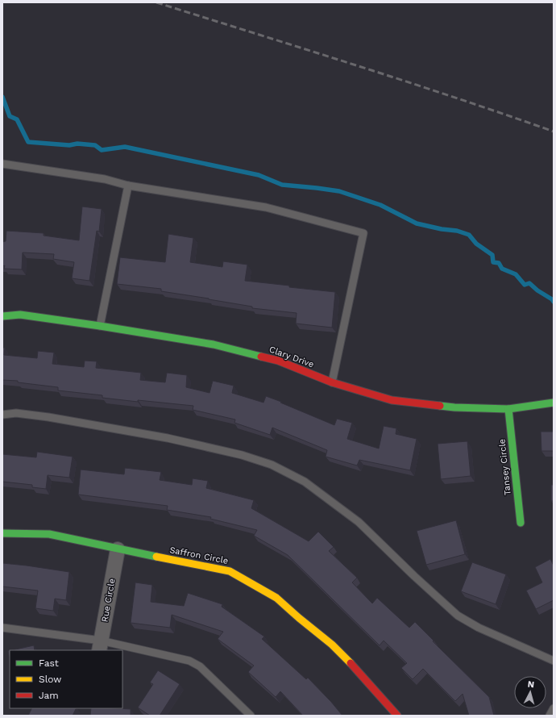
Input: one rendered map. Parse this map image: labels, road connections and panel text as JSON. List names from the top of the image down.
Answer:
{
  "streets": {
    "street": [
      "Clary Drive",
      "Tansey Circle",
      "Saffron Circle",
      "Rue Circle"
    ]
  },
  "crossings": [
    ["Clary Drive", "Tansey Circle"],
    ["Saffron Circle", "Rue Circle"]
  ],
  "legend": ["Fast", "Slow", "Jam"],
  "north": "top"
}
